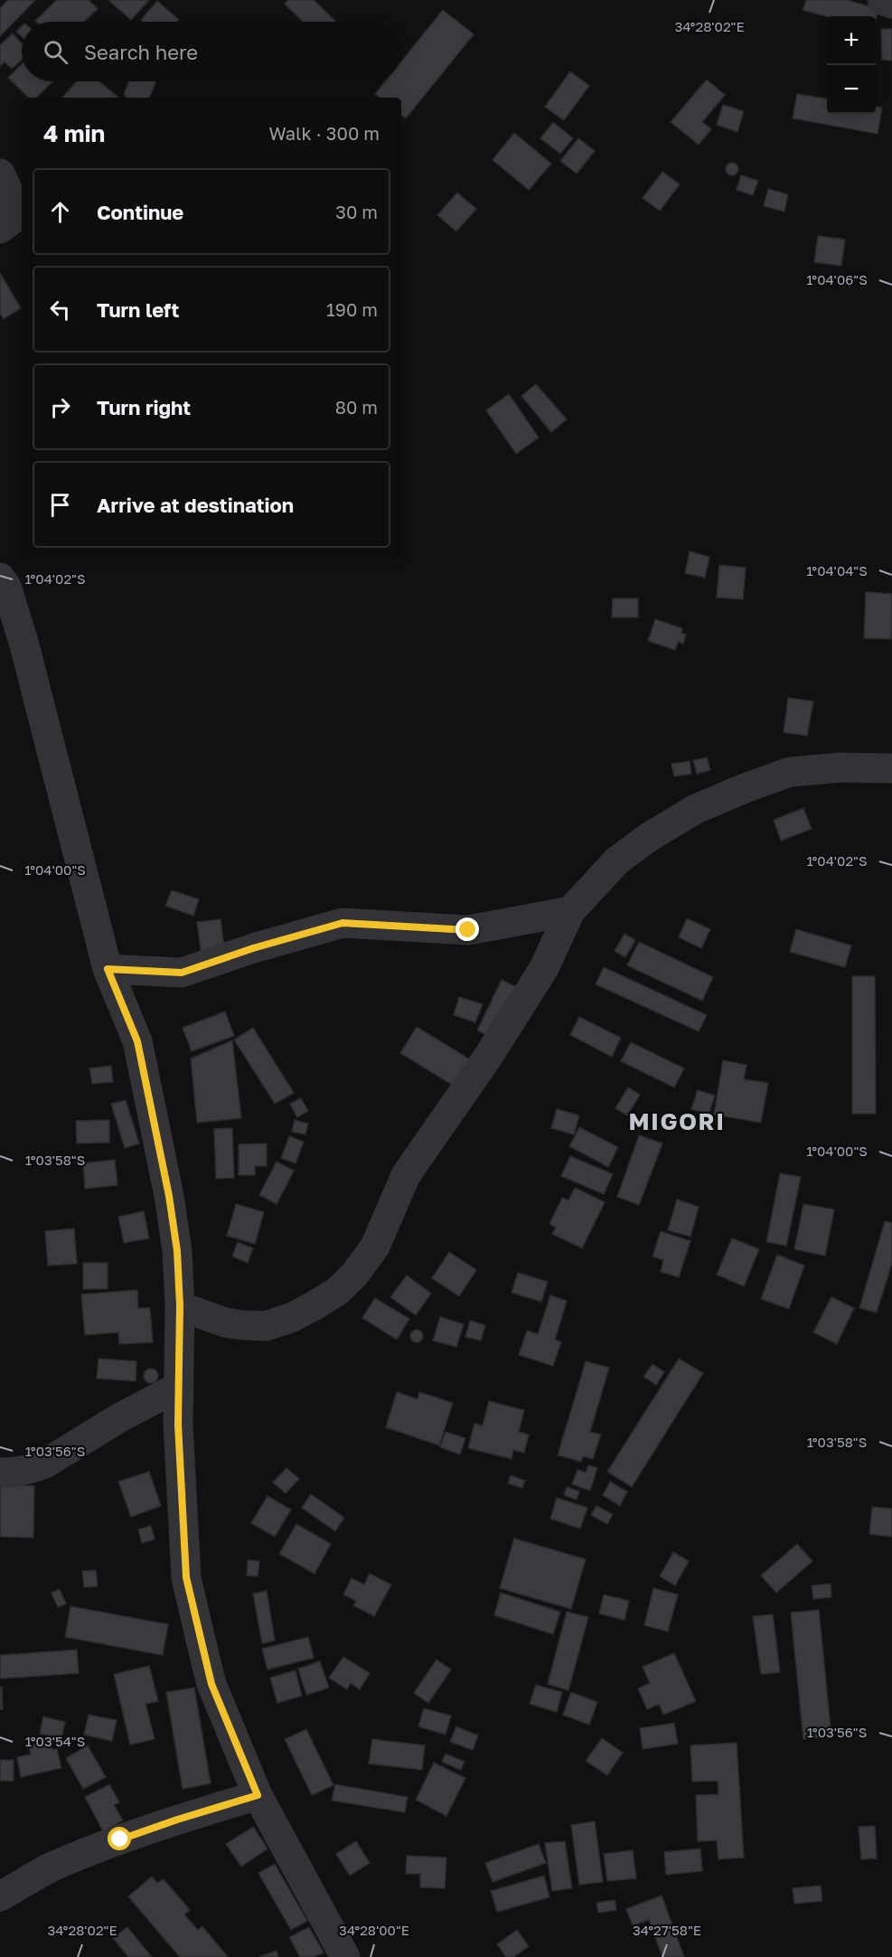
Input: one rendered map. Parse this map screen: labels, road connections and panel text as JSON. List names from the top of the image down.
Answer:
{
  "districts": ["MIGORI"],
  "page": {
    "map_buttons": ["+", "−"],
    "search": "Search here",
    "heading": ["4 min", "Walk · 300 m"],
    "list": [
      ["Continue", "30 m"],
      ["Turn left", "190 m"],
      ["Turn right", "80 m"],
      "Arrive at destination"
    ]
  },
  "coordinates": [
    "34°28'02\"E",
    "1°04'06\"S",
    "1°04'04\"S",
    "1°04'02\"S",
    "1°04'00\"S",
    "1°03'58\"S",
    "1°03'56\"S",
    "1°03'54\"S",
    "34°28'00\"E",
    "34°27'58\"E"
  ]
}
